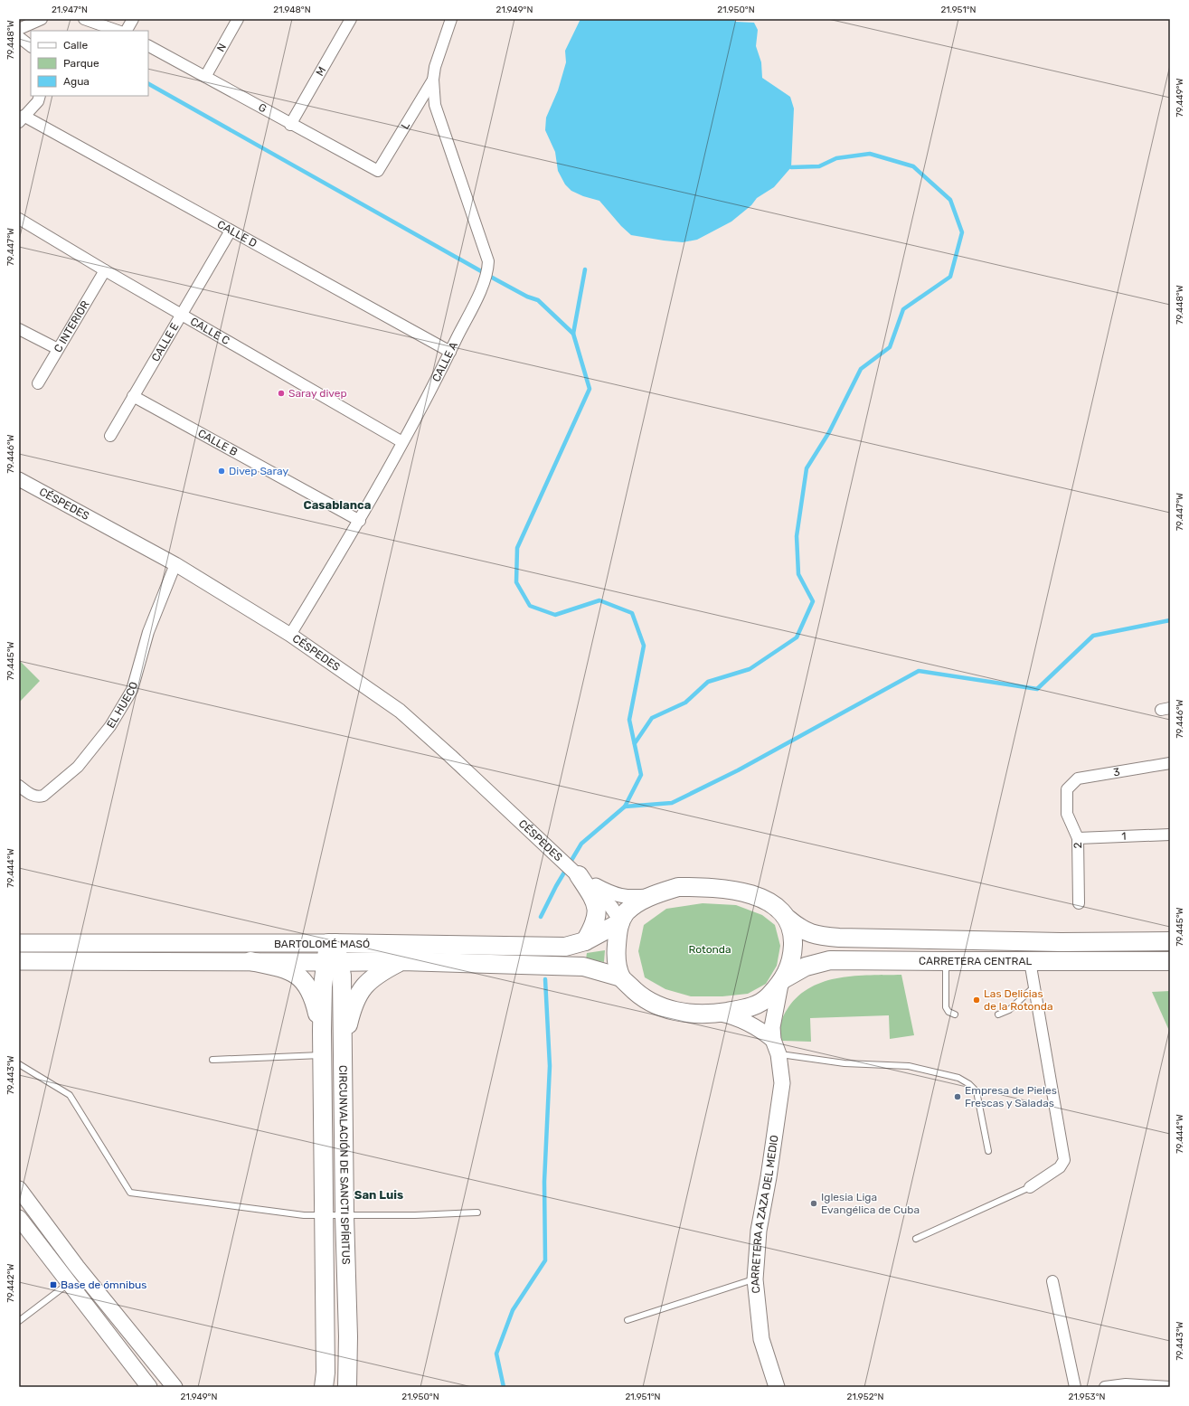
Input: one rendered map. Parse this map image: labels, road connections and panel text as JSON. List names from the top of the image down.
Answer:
{
  "streets": {
    "highway": ["BARTOLOMÉ MASÓ", "CARRETERA CENTRAL", "CIRCUNVALACIÓN DE SANCTI SPÍRITUS"],
    "main road": ["CARRETERA A ZAZA DEL MEDIO"],
    "street": [
      "N",
      "M",
      "G",
      "L",
      "CALLE D",
      "C INTERIOR",
      "CALLE C",
      "CALLE E",
      "CALLE A",
      "CALLE B",
      "CÉSPEDES",
      "EL HUECO",
      "3",
      "1",
      "2"
    ]
  },
  "crossings": [
    ["N", "G"],
    ["M", "G"],
    ["G", "L"],
    ["L", "CALLE A"],
    ["CALLE D", "CALLE E"],
    ["CALLE D", "CALLE A"],
    ["C INTERIOR", "CALLE C"],
    ["CALLE C", "CALLE E"],
    ["CALLE C", "CALLE A"],
    ["CALLE E", "CALLE B"],
    ["CALLE A", "CALLE B"],
    ["CALLE A", "CÉSPEDES"],
    ["CÉSPEDES", "EL HUECO"],
    ["CÉSPEDES", "BARTOLOMÉ MASÓ"],
    ["3", "2"],
    ["1", "2"],
    ["BARTOLOMÉ MASÓ", "CIRCUNVALACIÓN DE SANCTI SPÍRITUS"],
    ["CARRETERA CENTRAL", "CARRETERA A ZAZA DEL MEDIO"]
  ],
  "districts": ["Casablanca", "San Luis"],
  "parks": ["Rotonda"],
  "places": {
    "other": [
      "Saray divep",
      "Divep Saray",
      "Las Delicias de la Rotonda",
      "Empresa de Pieles Frescas y Saladas",
      "Iglesia Liga Evangélica de Cuba"
    ],
    "transit": ["Base de ómnibus"]
  },
  "legend": ["Calle", "Parque", "Agua"],
  "coordinates": [
    "21.947°N",
    "21.948°N",
    "21.949°N",
    "21.950°N",
    "21.951°N",
    "79.448°W",
    "79.449°W",
    "79.447°W",
    "79.446°W",
    "79.445°W",
    "79.444°W",
    "79.443°W",
    "79.442°W",
    "21.952°N",
    "21.953°N"
  ]
}
